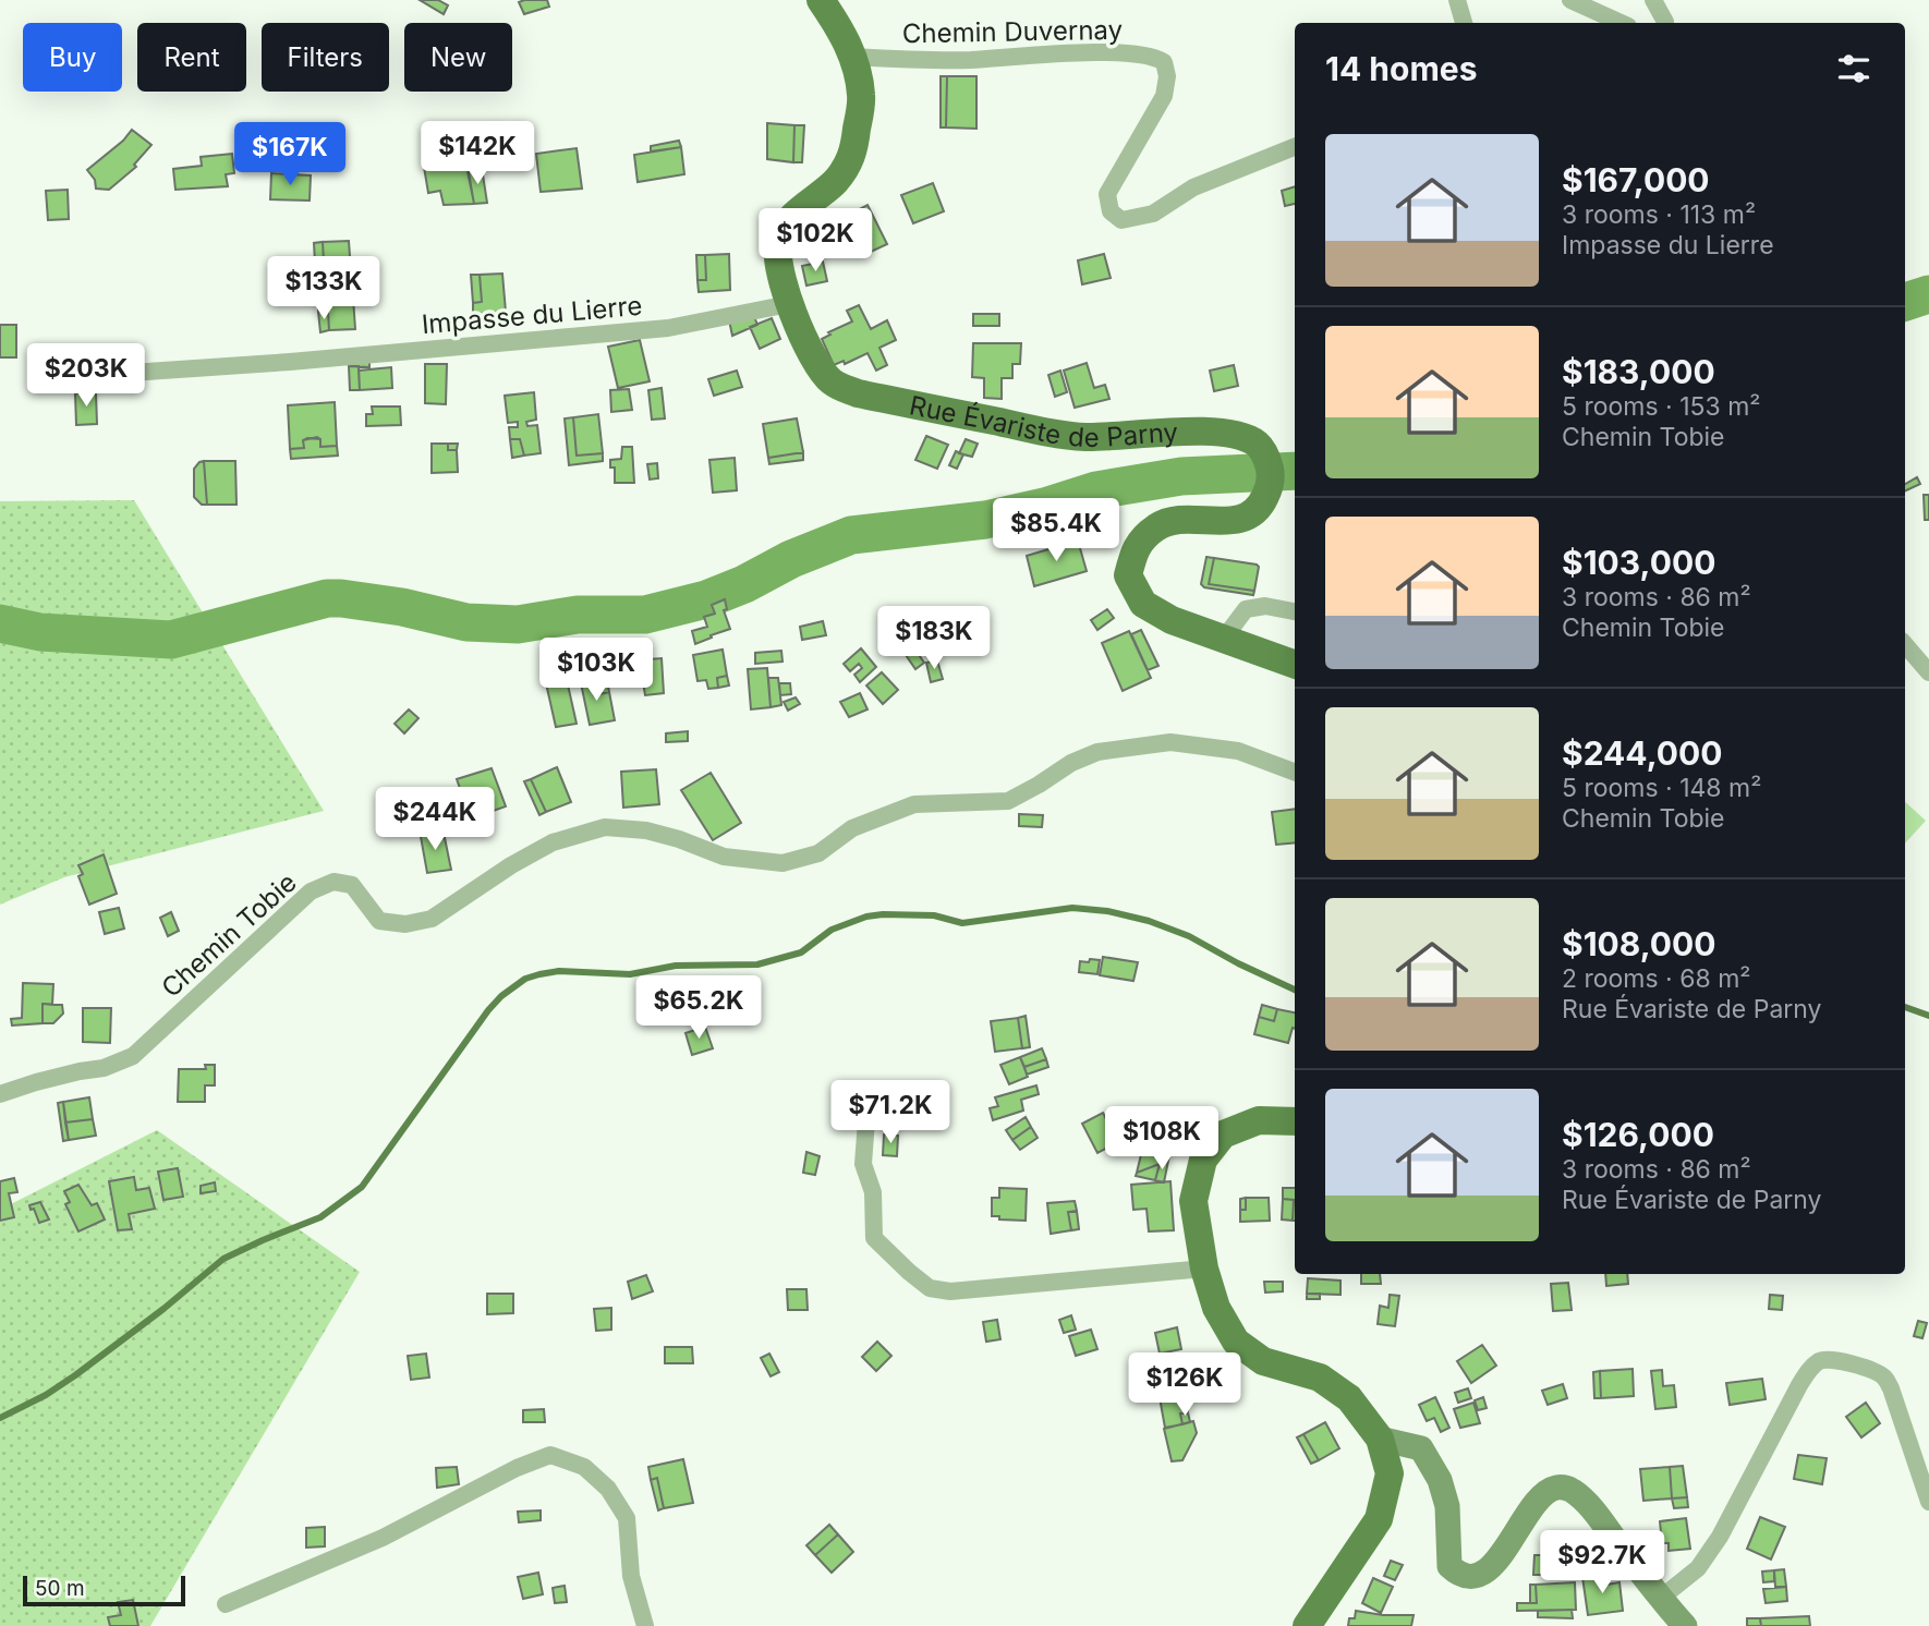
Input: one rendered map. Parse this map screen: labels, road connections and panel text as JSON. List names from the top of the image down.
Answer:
{
  "streets": {
    "main road": ["Rue Évariste de Parny"],
    "street": ["Chemin Duvernay", "Impasse du Lierre", "Chemin Tobie"]
  },
  "crossings": [
    ["Chemin Duvernay", "Rue Évariste de Parny"],
    ["Impasse du Lierre", "Rue Évariste de Parny"]
  ],
  "scale_bar": "50 m",
  "page": {
    "chip": [
      "Buy",
      "Rent",
      "Filters",
      "New"
    ],
    "heading": "14 homes",
    "list": [
      {
        "name": "$167,000",
        "note": "3 rooms · 113 m² · Impasse du Lierre"
      },
      {
        "name": "$183,000",
        "note": "5 rooms · 153 m² · Chemin Tobie"
      },
      {
        "name": "$103,000",
        "note": "3 rooms · 86 m² · Chemin Tobie"
      },
      {
        "name": "$244,000",
        "note": "5 rooms · 148 m² · Chemin Tobie"
      },
      {
        "name": "$108,000",
        "note": "2 rooms · 68 m² · Rue Évariste de Parny"
      },
      {
        "name": "$126,000",
        "note": "3 rooms · 86 m² · Rue Évariste de Parny"
      }
    ],
    "price": [
      "$142K",
      "$167K",
      "$102K",
      "$133K",
      "$203K",
      "$85.4K",
      "$183K",
      "$103K",
      "$244K",
      "$65.2K",
      "$71.2K",
      "$108K",
      "$126K",
      "$92.7K"
    ],
    "scale": "50 m"
  }
}
